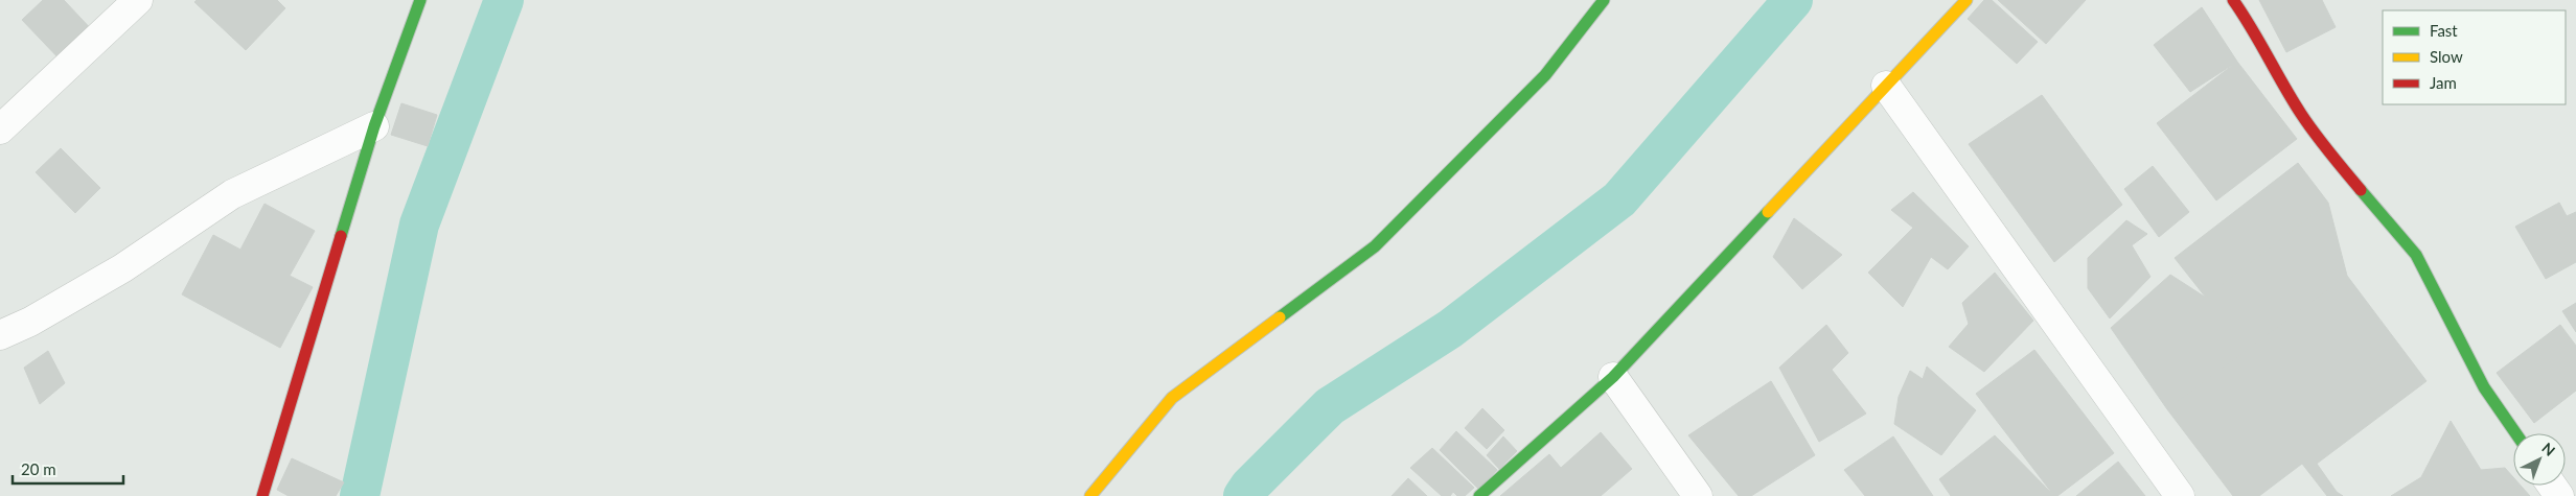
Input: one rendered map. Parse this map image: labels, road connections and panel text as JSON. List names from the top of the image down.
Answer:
{
  "legend": ["Fast", "Slow", "Jam"],
  "scale_bar": "20 m",
  "north": "top right"
}
